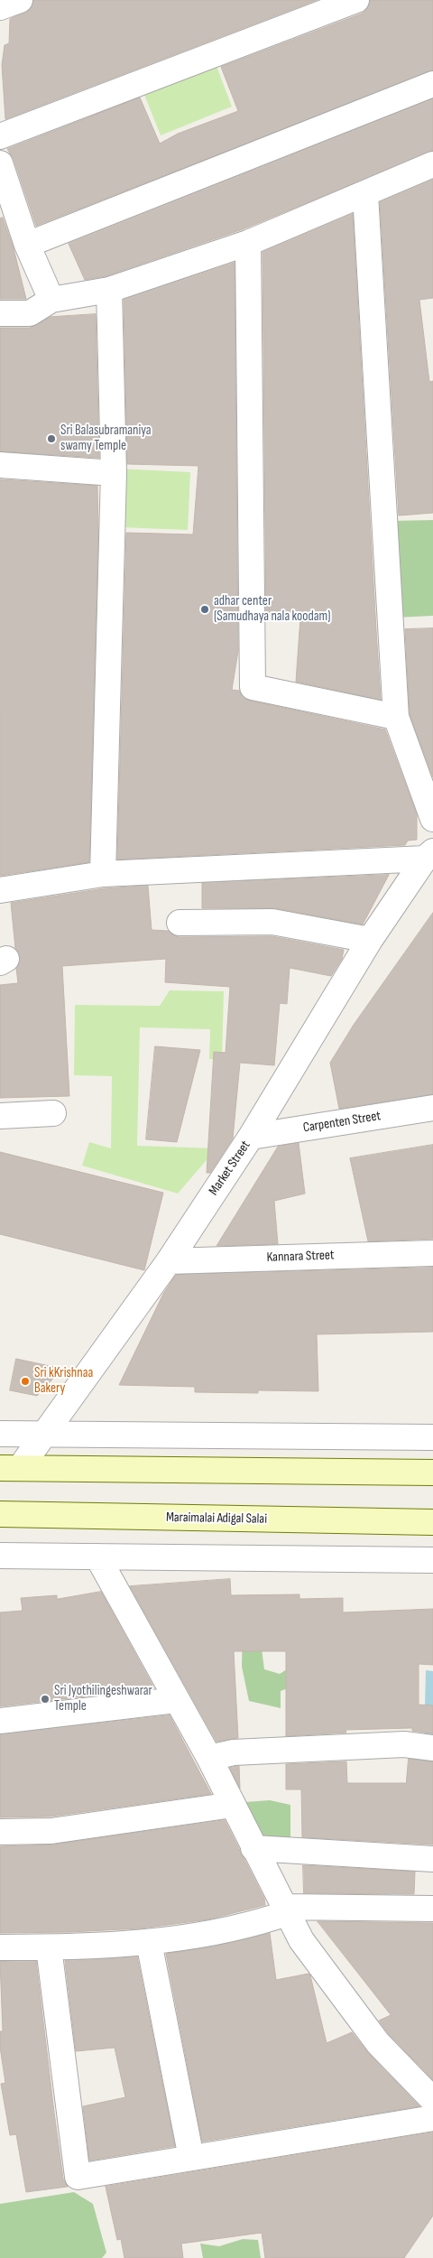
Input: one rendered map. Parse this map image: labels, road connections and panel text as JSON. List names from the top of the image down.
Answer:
{
  "streets": {
    "main road": ["Maraimalai Adigal Salai"],
    "street": ["Carpenten Street", "Market Street", "Kannara Street"]
  },
  "crossings": [
    ["Carpenten Street", "Market Street"],
    ["Market Street", "Kannara Street"]
  ],
  "places": [
    "Sri Balasubramaniya swamy Temple",
    "adhar center (Samudhaya nala koodam)",
    "Sri kKrishnaa Bakery",
    "Sri Jyothilingeshwarar Temple"
  ]
}
